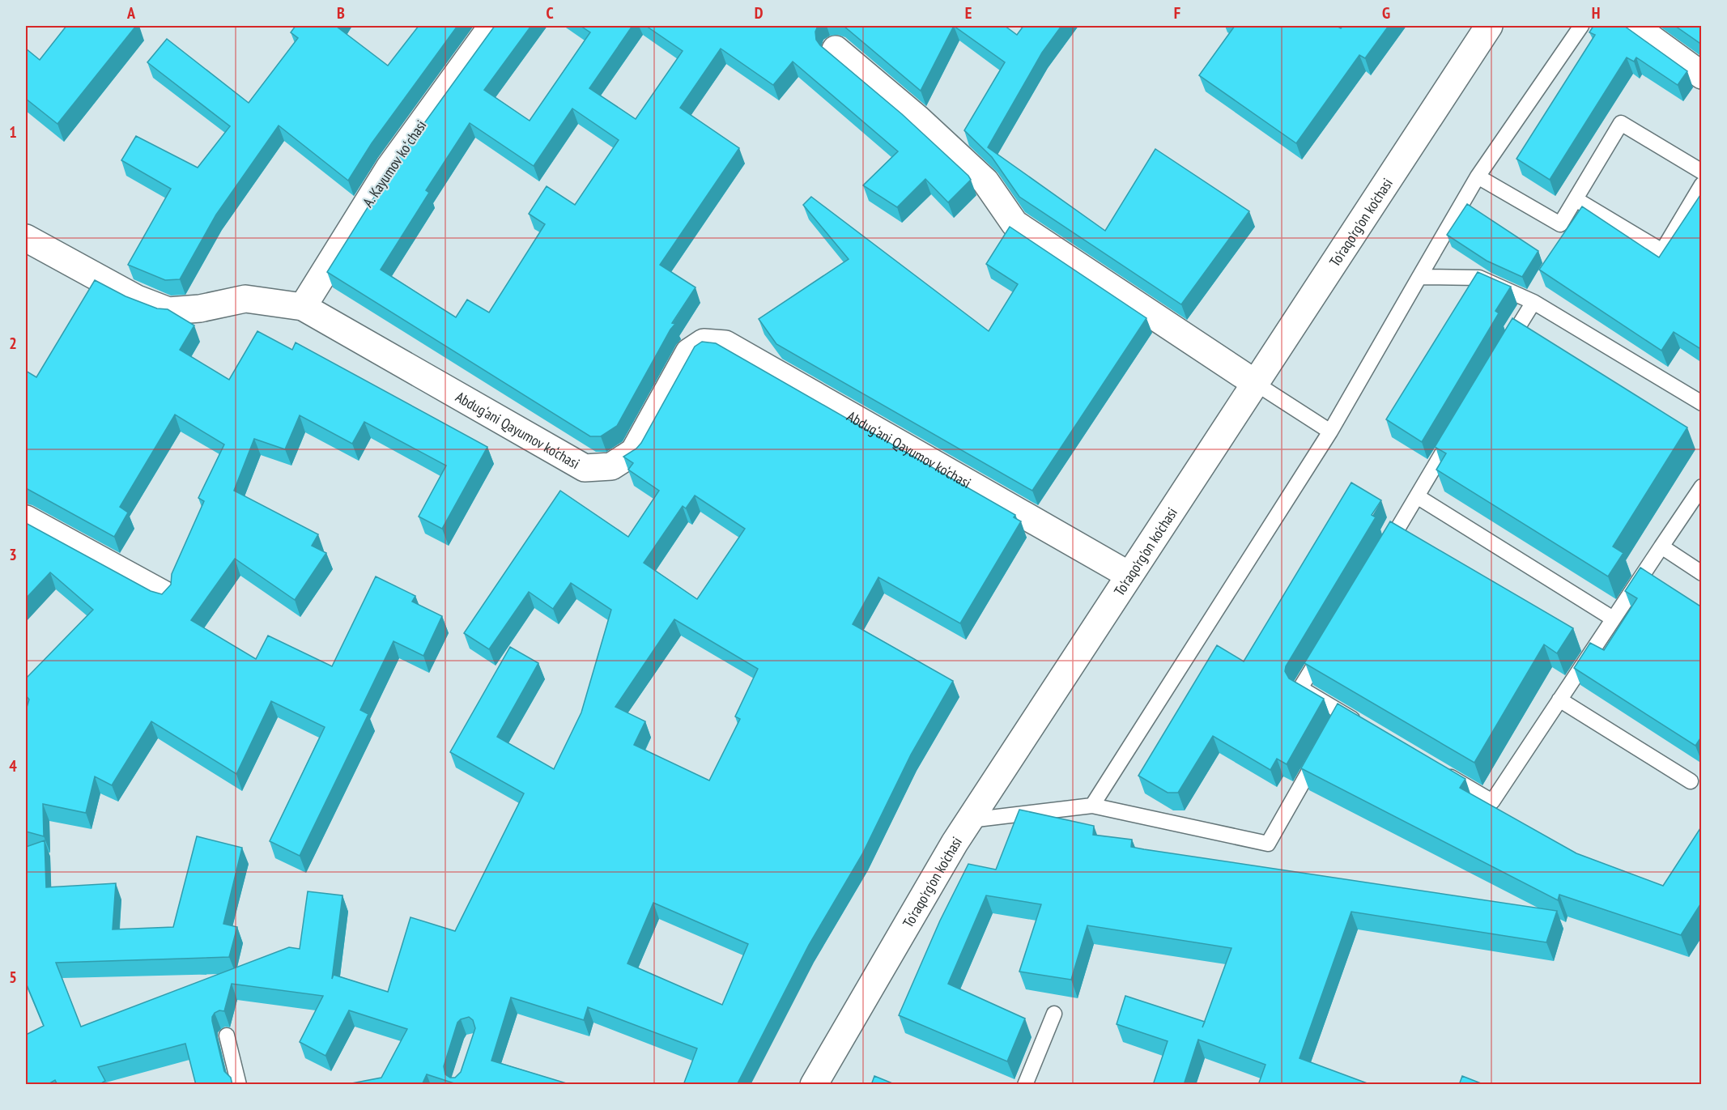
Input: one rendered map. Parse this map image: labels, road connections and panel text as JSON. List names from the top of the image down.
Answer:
{
  "streets": {
    "street": ["A. Kayumov koʻchasi", "To'raqo'rg'on ko'chasi", "Abdug‘ani Qayumov ko‘chasi"]
  },
  "crossings": [
    ["A. Kayumov koʻchasi", "Abdug‘ani Qayumov ko‘chasi"],
    ["To'raqo'rg'on ko'chasi", "Abdug‘ani Qayumov ko‘chasi"]
  ],
  "grid": {
    "columns": [
      "A",
      "B",
      "C",
      "D",
      "E",
      "F",
      "G",
      "H"
    ],
    "rows": [
      "1",
      "2",
      "3",
      "4",
      "5"
    ]
  }
}
